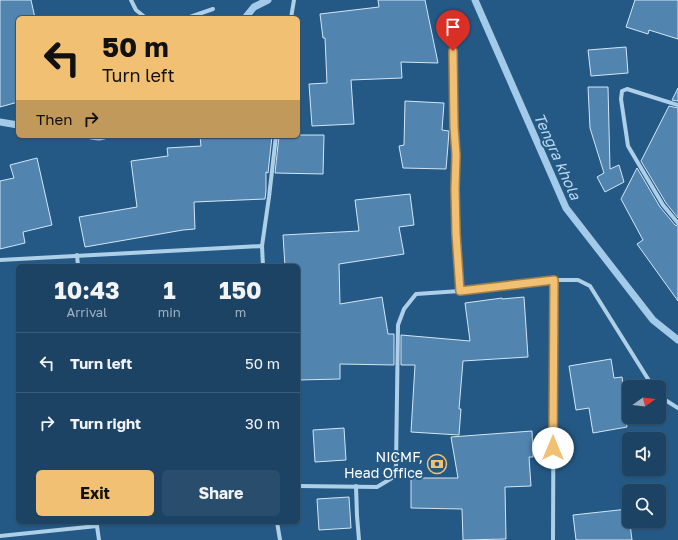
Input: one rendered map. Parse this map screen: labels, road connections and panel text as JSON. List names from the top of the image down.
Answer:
{
  "water": ["Tengra khola"],
  "places": {
    "bank": ["NICMF, Head Office"]
  },
  "north": "right",
  "page": {
    "turn": ["50 m", "Turn left"],
    "then": "Then",
    "eta": [
      "10:43",
      "Arrival",
      "1",
      "min",
      "150",
      "m"
    ],
    "list": [
      {
        "name": "Turn left",
        "value": "50 m"
      },
      {
        "name": "Turn right",
        "value": "30 m"
      }
    ],
    "buttons": ["Exit", "Share"]
  }
}
